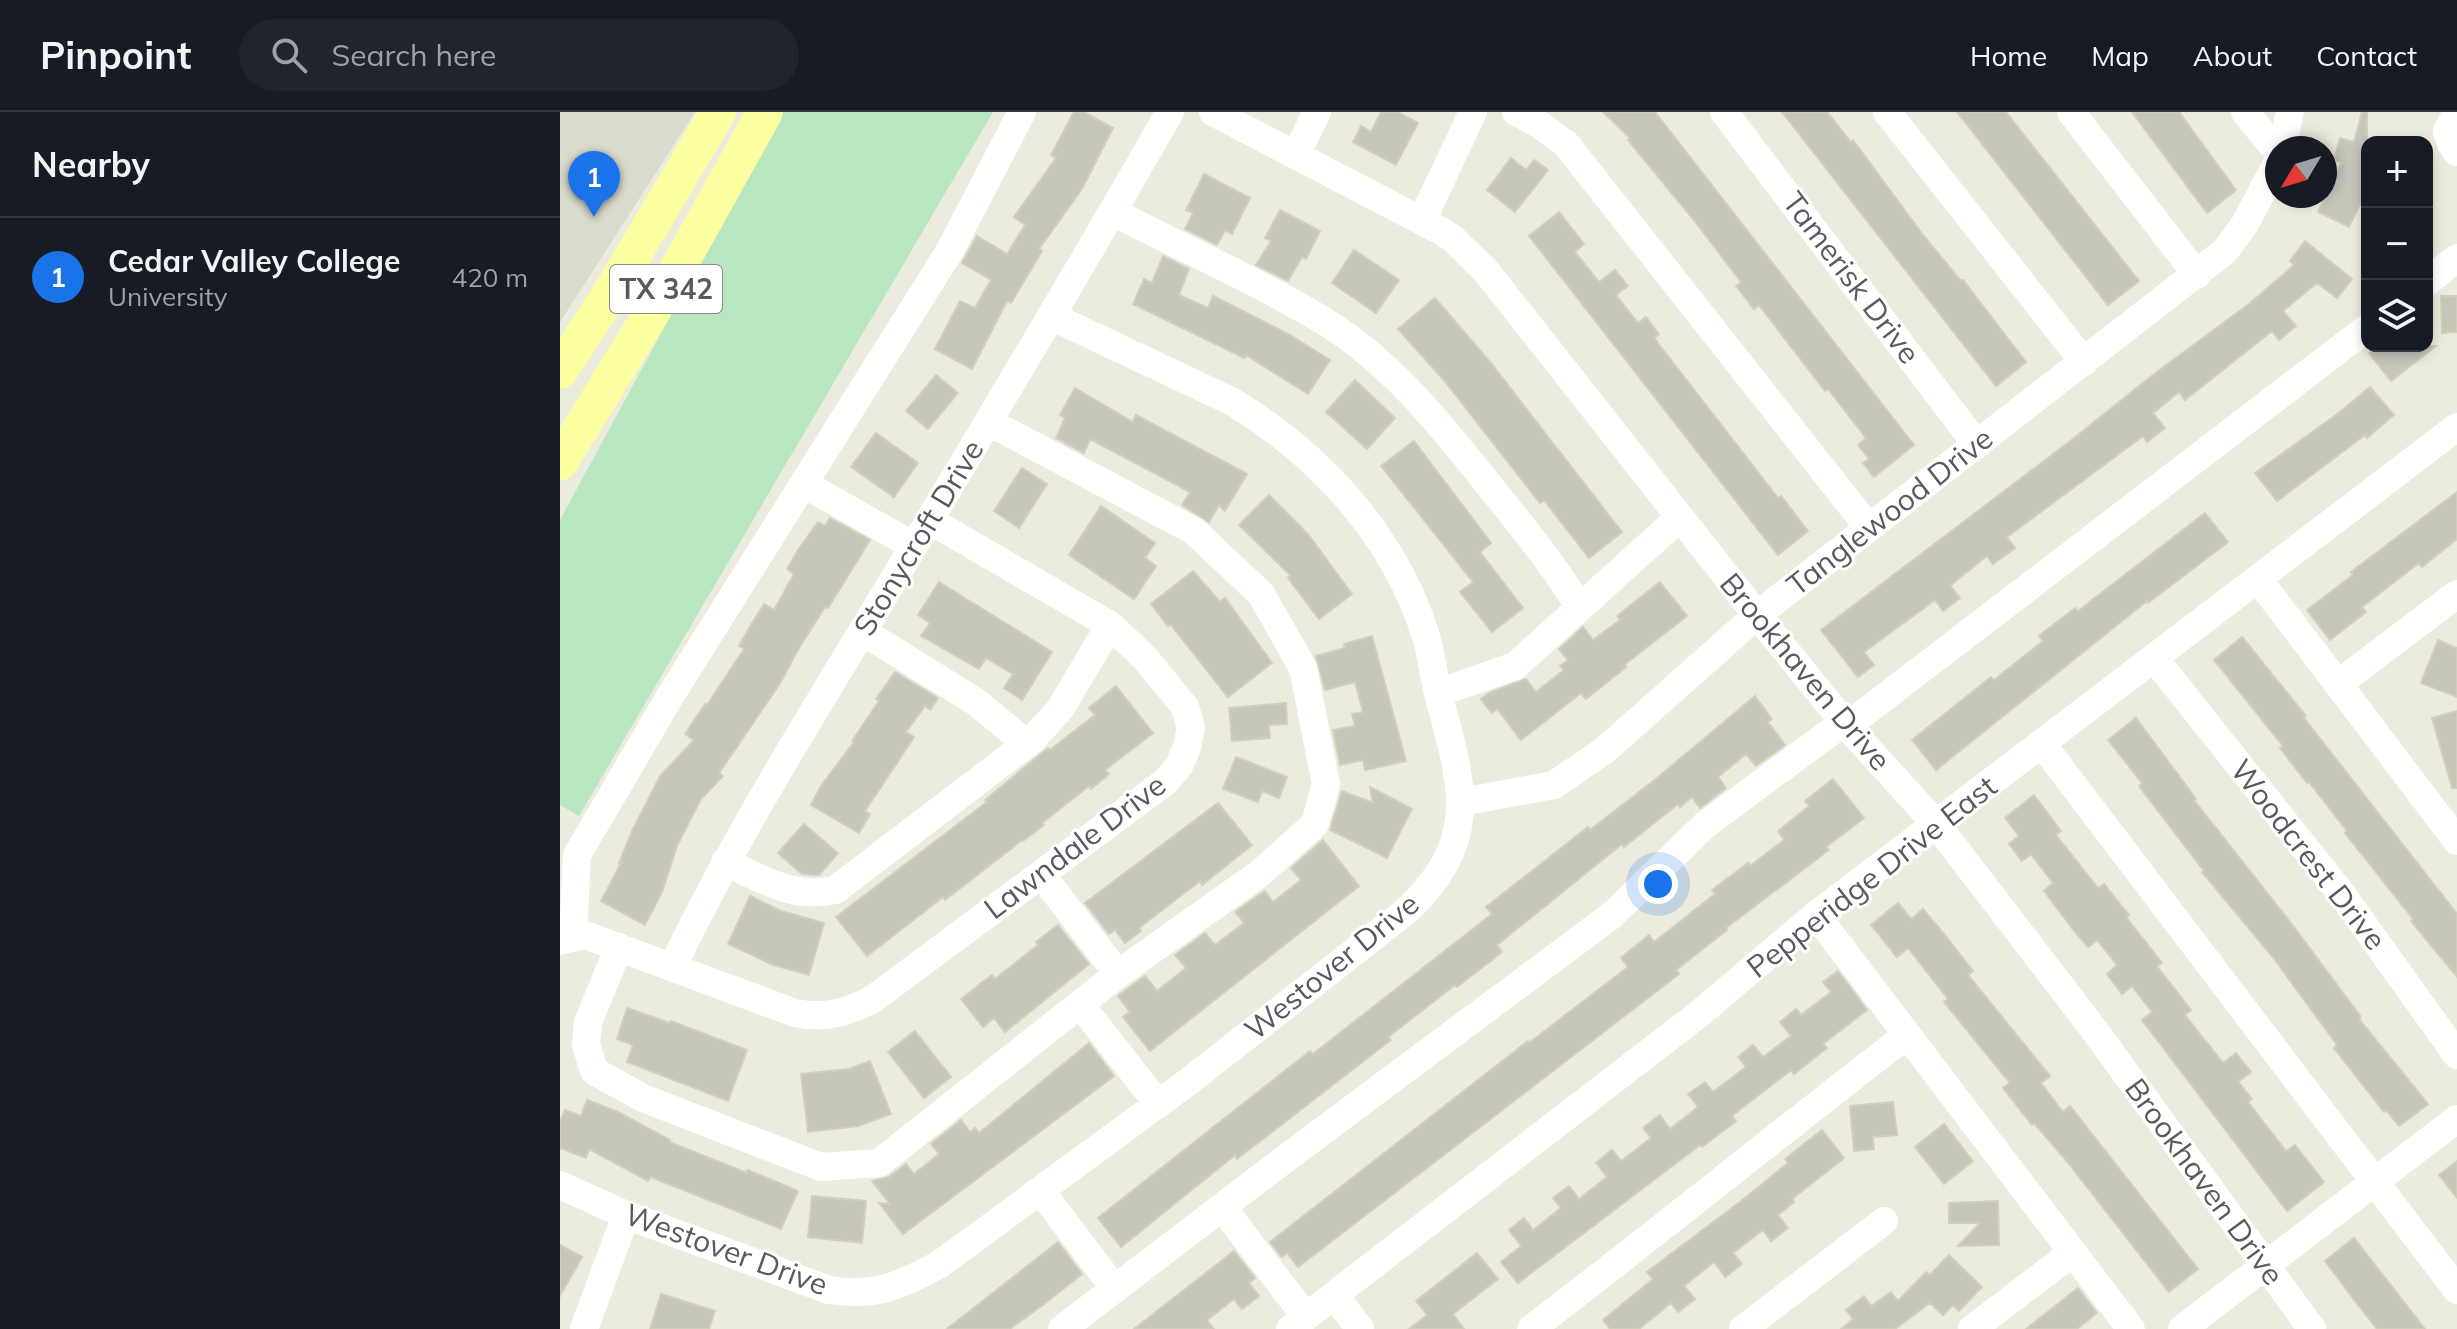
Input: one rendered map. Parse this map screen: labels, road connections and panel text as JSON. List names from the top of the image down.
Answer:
{
  "streets": {
    "main road": ["TX 342"],
    "street": [
      "Tamerisk Drive",
      "Tanglewood Drive",
      "Stonycroft Drive",
      "Brookhaven Drive",
      "Lawndale Drive",
      "Woodcrest Drive",
      "Pepperidge Drive East",
      "Westover Drive"
    ]
  },
  "crossings": [
    ["Tamerisk Drive", "Tanglewood Drive"],
    ["Tanglewood Drive", "Brookhaven Drive"],
    ["Tanglewood Drive", "Westover Drive"],
    ["Stonycroft Drive", "Lawndale Drive"],
    ["Stonycroft Drive", "Westover Drive"],
    ["Brookhaven Drive", "Pepperidge Drive East"],
    ["Woodcrest Drive", "Pepperidge Drive East"]
  ],
  "north": "bottom left",
  "page": {
    "header": "Pinpoint",
    "search": "Search here",
    "nav": [
      "Home",
      "Map",
      "About",
      "Contact"
    ],
    "heading": "Nearby",
    "map_buttons": ["+", "−"],
    "pins": "1",
    "list": [
      {
        "mark": "1",
        "name": "Cedar Valley College",
        "note": "University",
        "value": "420 m"
      }
    ]
  }
}
